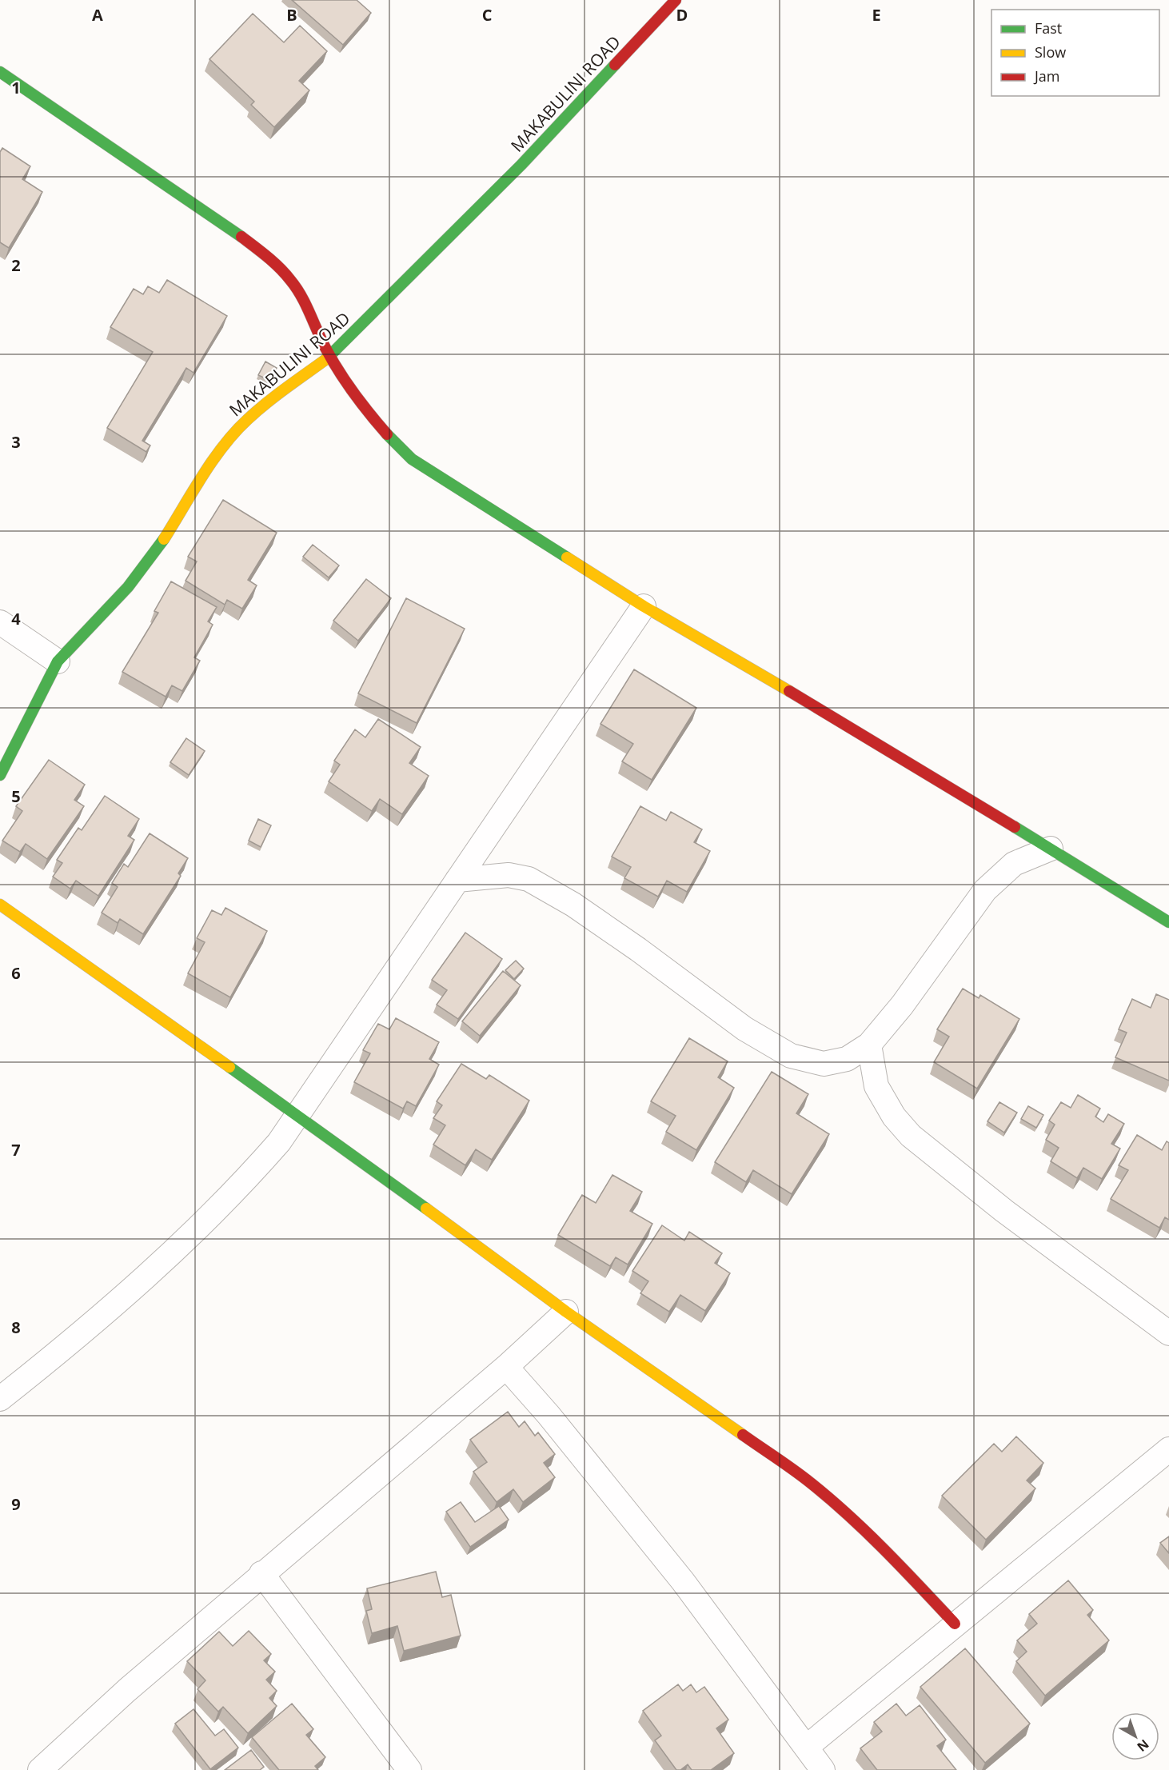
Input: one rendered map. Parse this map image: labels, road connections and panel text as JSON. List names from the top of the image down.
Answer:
{
  "streets": {
    "street": ["MAKABULINI ROAD"]
  },
  "legend": ["Fast", "Slow", "Jam"],
  "north": "bottom right",
  "grid": {
    "columns": [
      "A",
      "B",
      "C",
      "D",
      "E"
    ],
    "rows": [
      "1",
      "2",
      "3",
      "4",
      "5",
      "6",
      "7",
      "8",
      "9"
    ]
  }
}
